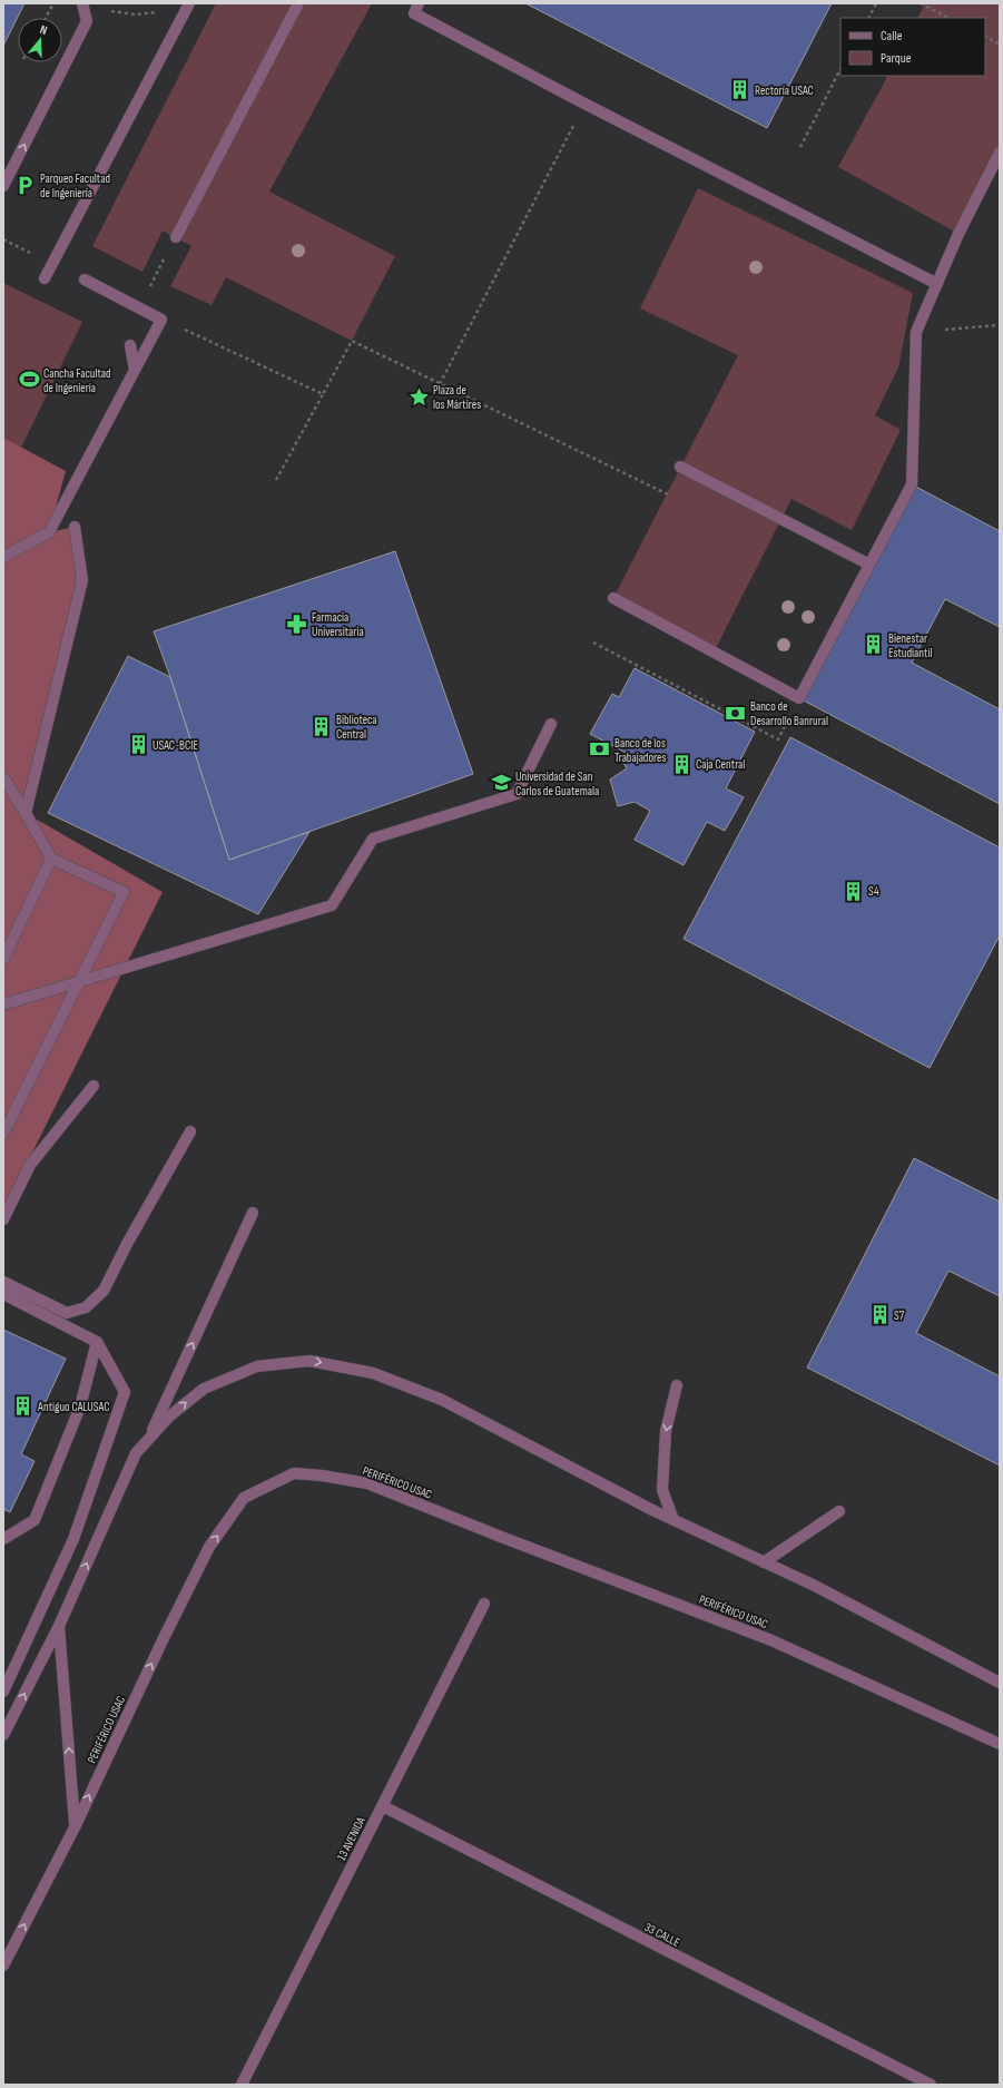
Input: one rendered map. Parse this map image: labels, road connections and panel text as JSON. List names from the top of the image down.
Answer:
{
  "streets": {
    "street": ["PERIFÉRICO USAC", "13 AVENIDA", "33 CALLE"]
  },
  "crossings": [
    ["13 AVENIDA", "33 CALLE"]
  ],
  "places": {
    "building": [
      "Rectoría USAC",
      "Bienestar Estudiantil",
      "Biblioteca Central",
      "USAC-BCIE",
      "Caja Central",
      "S4",
      "S7",
      "Antiguo CALUSAC"
    ],
    "parking": ["Parqueo Facultad de Ingeniería"],
    "sports": ["Cancha Facultad de Ingeniería"],
    "place": ["Plaza de los Mártires"],
    "pharmacy": ["Farmacia Universitaria"],
    "bank": ["Banco de Desarrollo Banrural", "Banco de los Trabajadores"],
    "school or university": ["Universidad de San Carlos de Guatemala"]
  },
  "legend": ["Calle", "Parque"],
  "north": "top"
}
